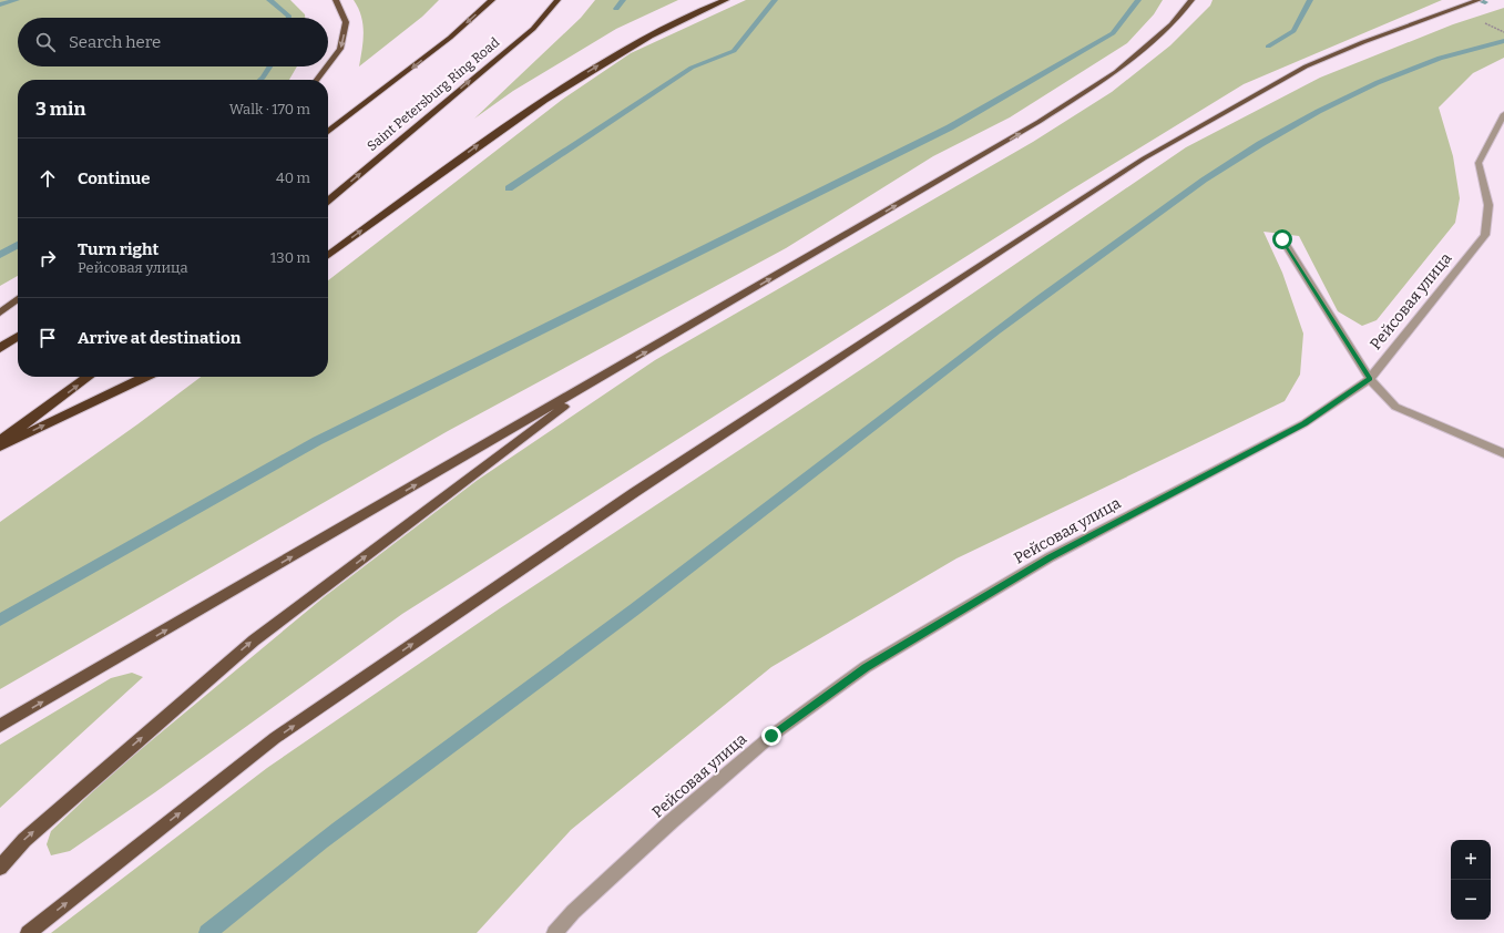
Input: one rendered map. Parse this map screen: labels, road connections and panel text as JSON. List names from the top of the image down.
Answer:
{
  "streets": {
    "highway": ["Saint Petersburg Ring Road"],
    "street": ["Рейсовая улица"]
  },
  "page": {
    "search": "Search here",
    "heading": ["3 min", "Walk · 170 m"],
    "list": [
      ["Continue", "40 m"],
      ["Turn right", "Рейсовая улица", "130 m"],
      "Arrive at destination"
    ],
    "map_buttons": ["+", "−"]
  }
}
